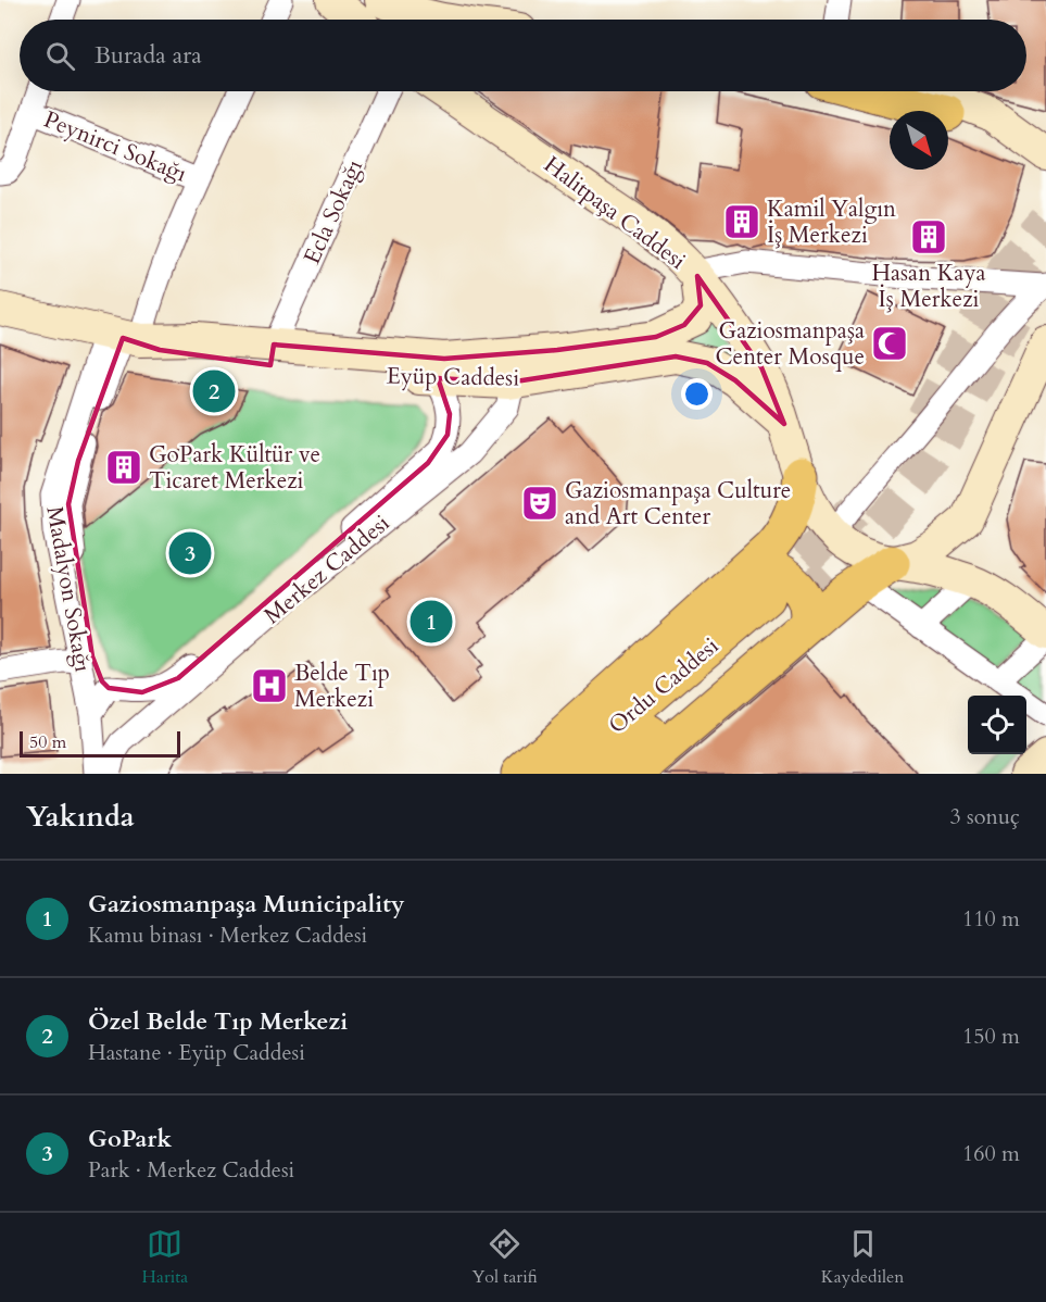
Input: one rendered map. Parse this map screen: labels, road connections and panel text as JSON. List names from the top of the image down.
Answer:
{
  "streets": {
    "main road": ["Halitpaşa Caddesi", "Eyüp Caddesi", "Ordu Caddesi"],
    "street": [
      "Peynirci Sokağı",
      "Ecla Sokağı",
      "Merkez Caddesi",
      "Madalyon Sokağı"
    ]
  },
  "crossings": [
    ["Peynirci Sokağı", "Eyüp Caddesi"],
    ["Peynirci Sokağı", "Madalyon Sokağı"],
    ["Ecla Sokağı", "Eyüp Caddesi"],
    ["Halitpaşa Caddesi", "Eyüp Caddesi"],
    ["Eyüp Caddesi", "Merkez Caddesi"],
    ["Eyüp Caddesi", "Madalyon Sokağı"],
    ["Merkez Caddesi", "Madalyon Sokağı"]
  ],
  "places": {
    "building": ["Kamil Yalgın İş Merkezi", "Hasan Kaya İş Merkezi", "GoPark Kültür ve Ticaret Merkezi"],
    "mosque": ["Gaziosmanpaşa Center Mosque"],
    "theatre": ["Gaziosmanpaşa Culture and Art Center"],
    "hospital": ["Belde Tıp Merkezi"]
  },
  "scale_bar": "50 m",
  "north": "bottom right",
  "page": {
    "search": "Burada ara",
    "pins": ["2", "3", "1"],
    "scale": "50 m",
    "heading": ["Yakında", "3 sonuç"],
    "list": [
      {
        "mark": "1",
        "name": "Gaziosmanpaşa Municipality",
        "note": "Kamu binası · Merkez Caddesi",
        "value": "110 m"
      },
      {
        "mark": "2",
        "name": "Özel Belde Tıp Merkezi",
        "note": "Hastane · Eyüp Caddesi",
        "value": "150 m"
      },
      {
        "mark": "3",
        "name": "GoPark",
        "note": "Park · Merkez Caddesi",
        "value": "160 m"
      }
    ],
    "nav": ["Harita", "Yol tarifi", "Kaydedilen"]
  }
}
